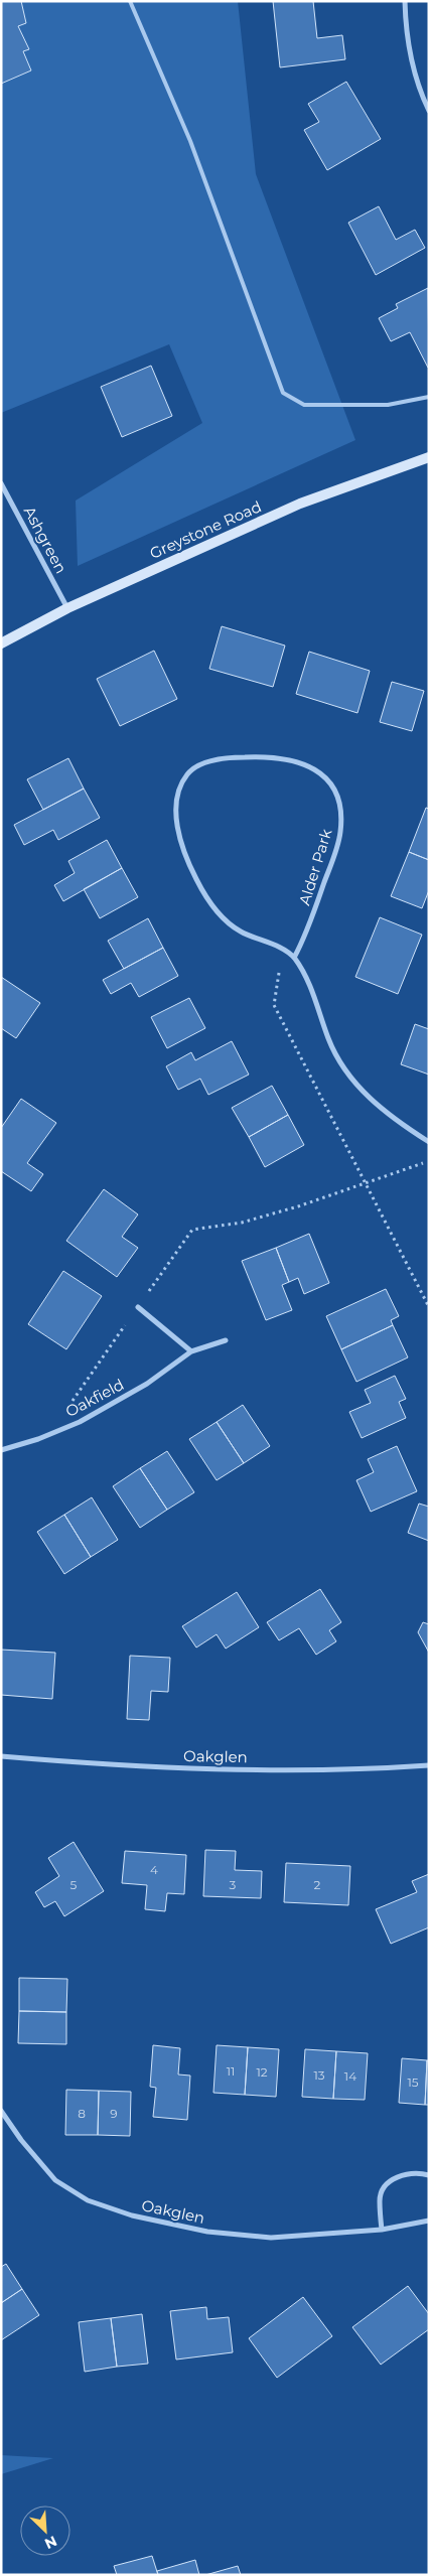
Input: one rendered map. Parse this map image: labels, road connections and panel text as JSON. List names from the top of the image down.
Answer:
{
  "streets": {
    "main road": ["Greystone Road"],
    "street": [
      "Ashgreen",
      "Alder Park",
      "Oakfield",
      "Oakglen"
    ]
  },
  "crossings": [
    ["Greystone Road", "Ashgreen"]
  ],
  "house_numbers": [
    "4",
    "5",
    "3",
    "2",
    "11",
    "12",
    "13",
    "14",
    "15",
    "8",
    "9"
  ],
  "north": "bottom right"
}
